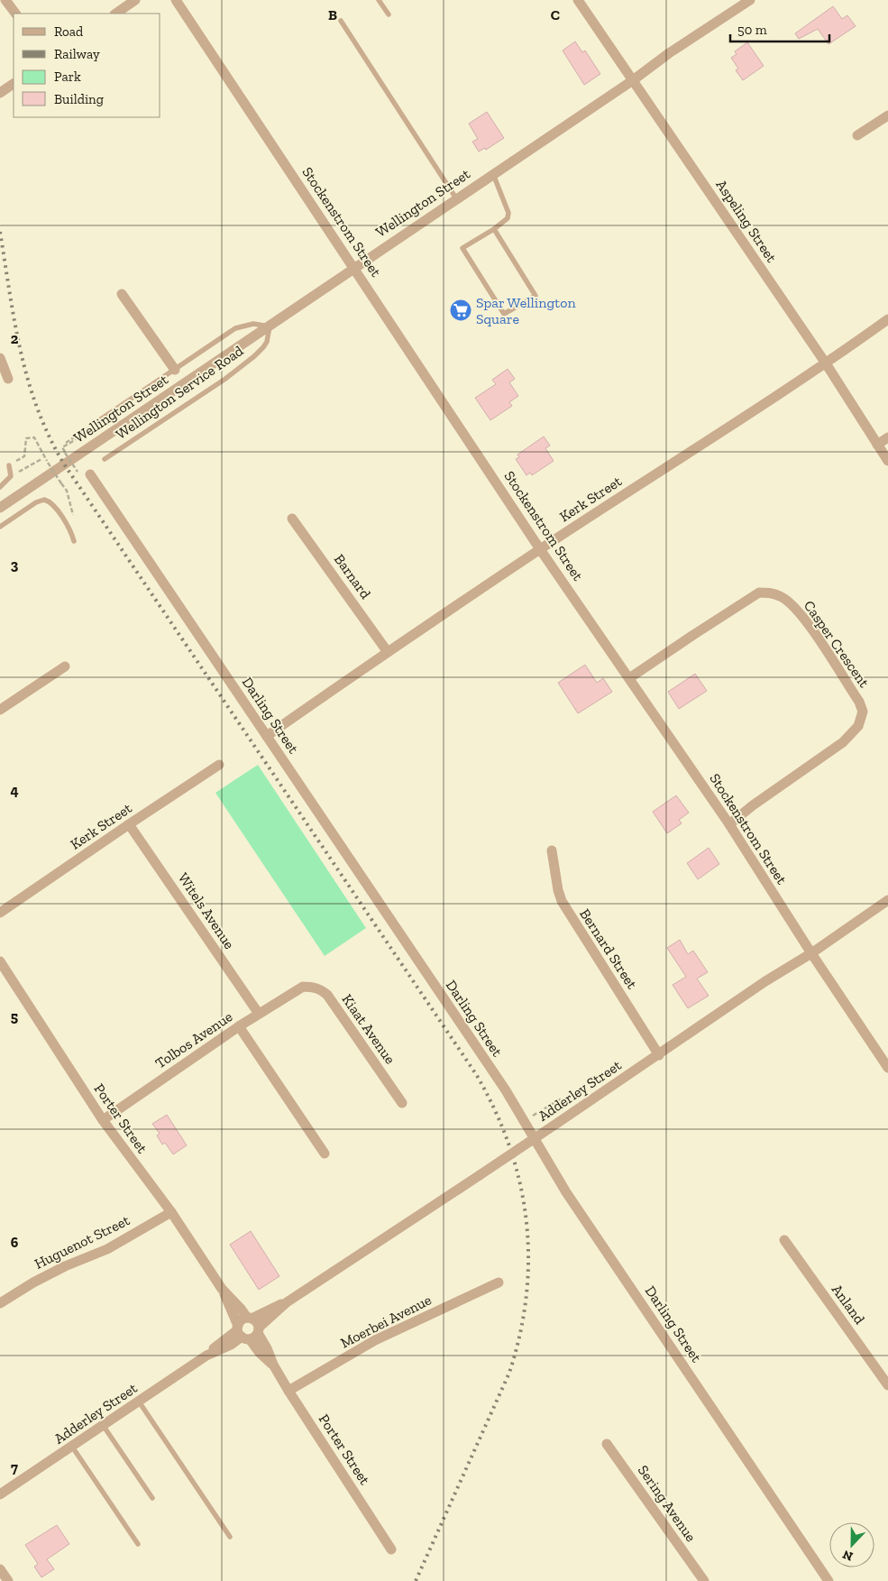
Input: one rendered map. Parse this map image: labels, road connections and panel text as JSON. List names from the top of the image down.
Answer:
{
  "streets": {
    "street": [
      "Wellington Street",
      "Aspeling Street",
      "Stockenstrom Street",
      "Kerk Street",
      "Barnard",
      "Casper Crescent",
      "Darling Street",
      "Witels Avenue",
      "Bernard Street",
      "Kiaat Avenue",
      "Tolbos Avenue",
      "Adderley Street",
      "Porter Street",
      "Huguenot Street",
      "Anland",
      "Moerbei Avenue",
      "Sering Avenue"
    ],
    "lane": ["Wellington Service Road"]
  },
  "crossings": [
    ["Wellington Street", "Aspeling Street"],
    ["Wellington Street", "Stockenstrom Street"],
    ["Wellington Street", "Wellington Service Road"],
    ["Aspeling Street", "Kerk Street"],
    ["Stockenstrom Street", "Kerk Street"],
    ["Stockenstrom Street", "Casper Crescent"],
    ["Stockenstrom Street", "Adderley Street"],
    ["Kerk Street", "Barnard"],
    ["Kerk Street", "Darling Street"],
    ["Kerk Street", "Witels Avenue"],
    ["Witels Avenue", "Tolbos Avenue"],
    ["Bernard Street", "Adderley Street"],
    ["Kiaat Avenue", "Tolbos Avenue"],
    ["Tolbos Avenue", "Porter Street"],
    ["Adderley Street", "Porter Street"],
    ["Porter Street", "Huguenot Street"],
    ["Porter Street", "Moerbei Avenue"]
  ],
  "places": {
    "supermarket": ["Spar Wellington Square"]
  },
  "legend": [
    "Road",
    "Railway",
    "Park",
    "Building"
  ],
  "scale_bar": "50 m",
  "north": "bottom",
  "grid": {
    "columns": ["B", "C"],
    "rows": [
      "2",
      "3",
      "4",
      "5",
      "6",
      "7"
    ]
  }
}
